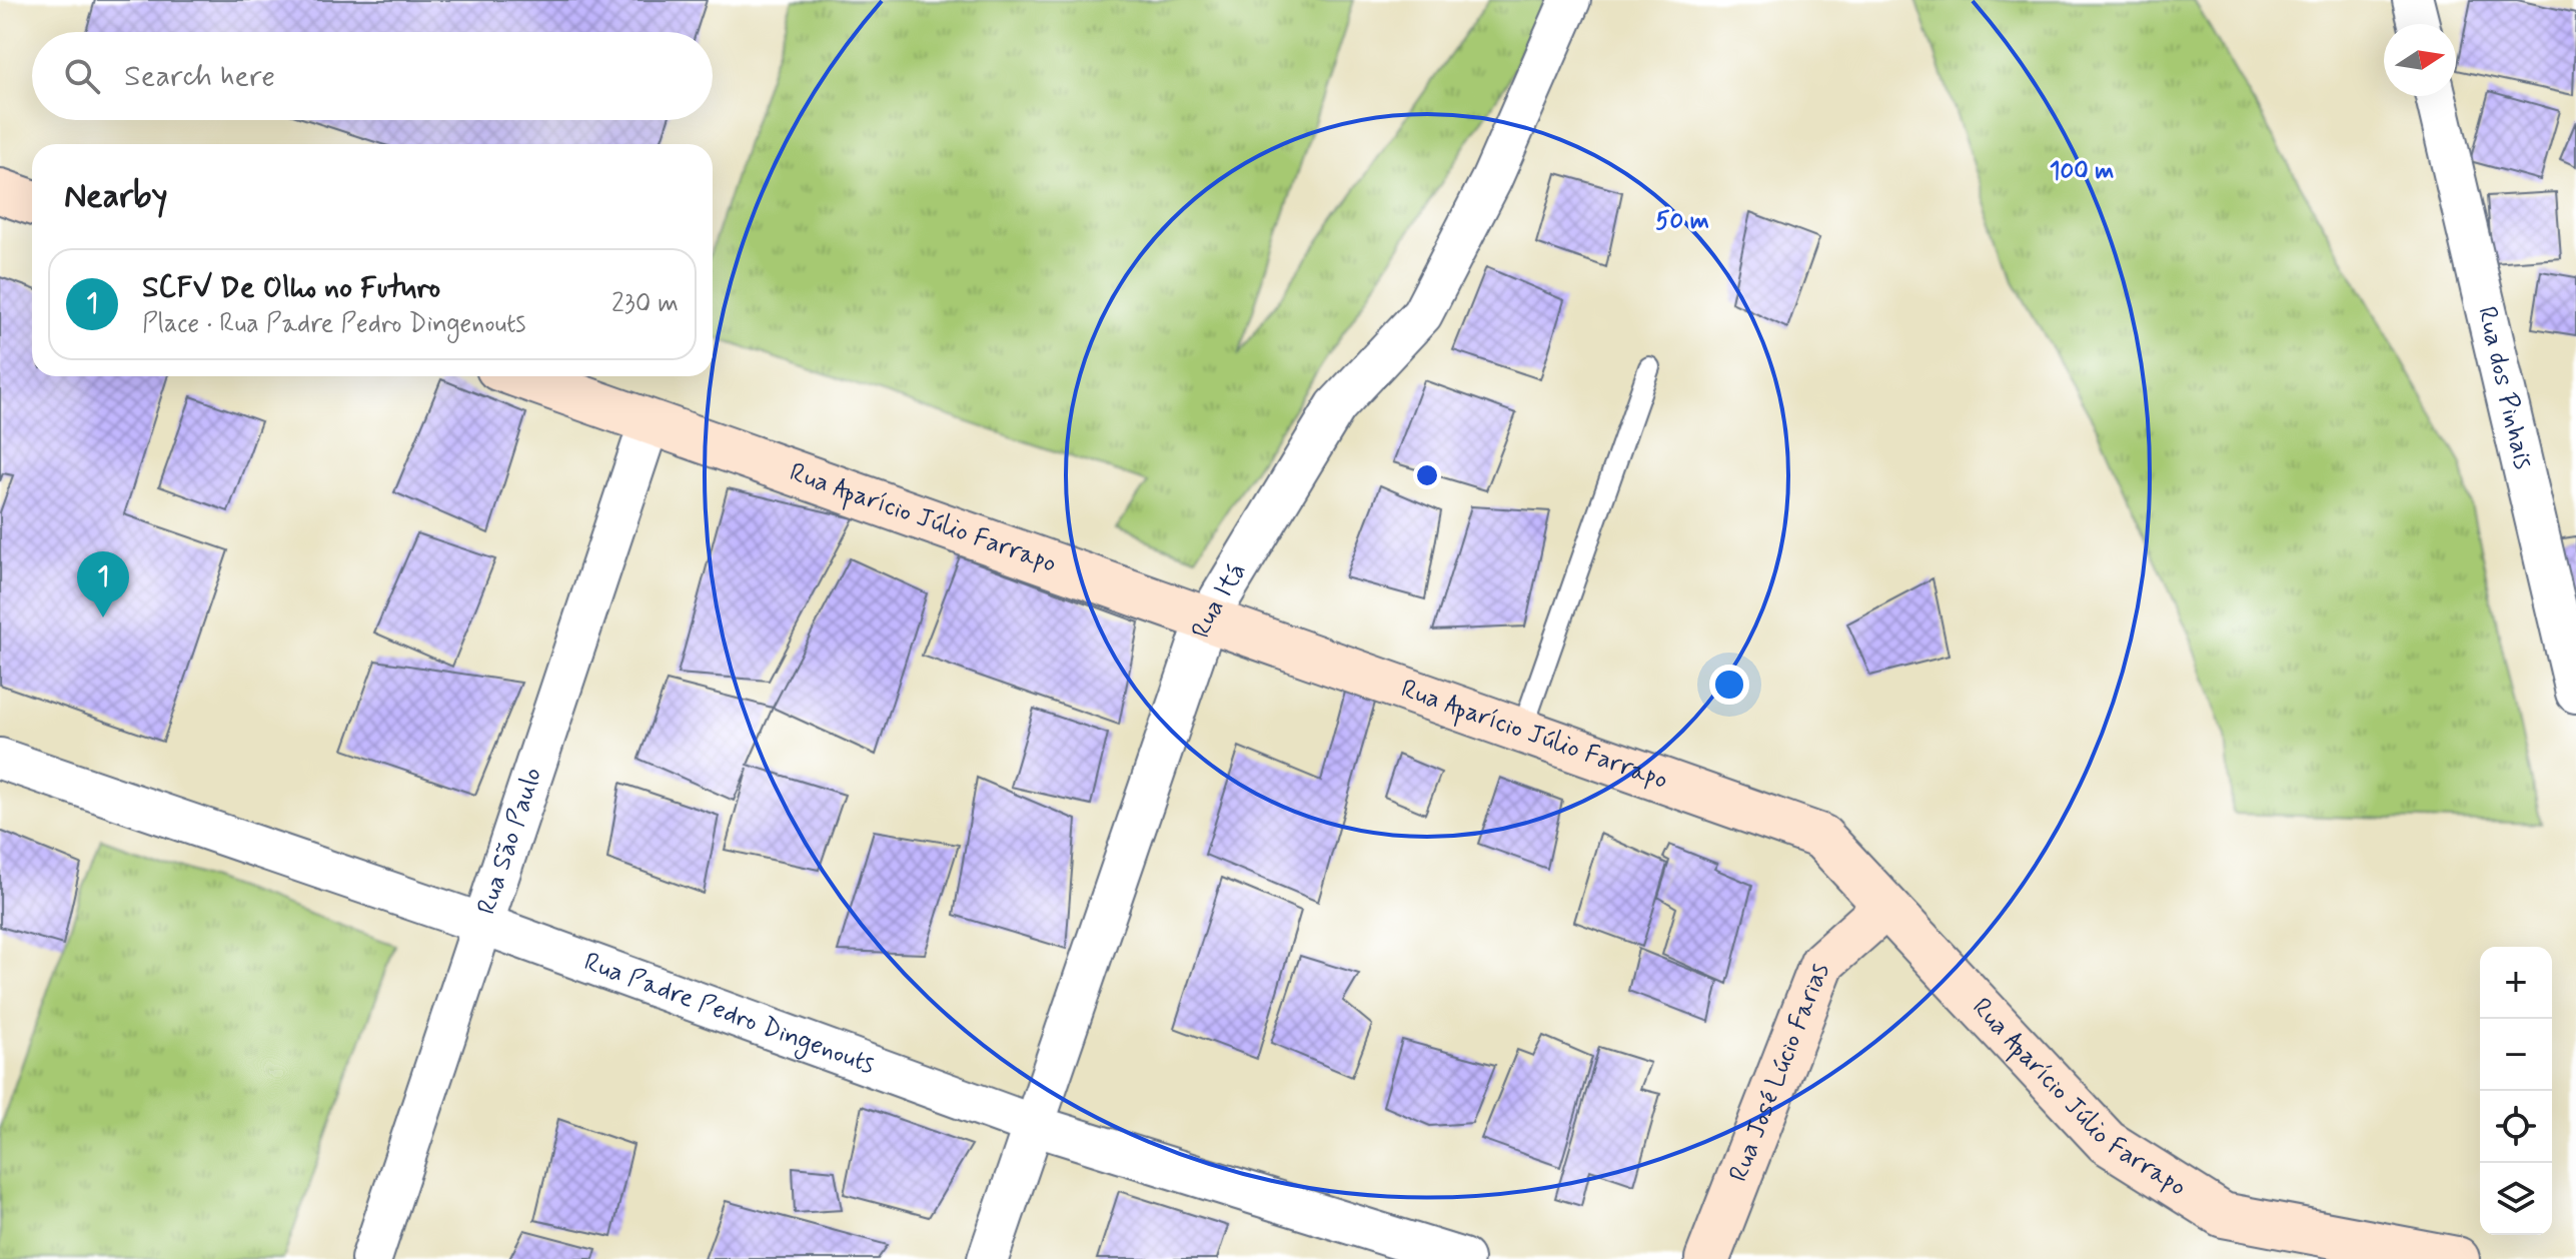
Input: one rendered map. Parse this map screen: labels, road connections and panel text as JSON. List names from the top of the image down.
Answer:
{
  "streets": {
    "street": [
      "Rua dos Pinhais",
      "Rua Aparício Júlio Farrapo",
      "Rua Itá",
      "Rua São Paulo",
      "Rua Padre Pedro Dingenouts",
      "Rua José Lúcio Farias"
    ]
  },
  "crossings": [
    ["Rua Aparício Júlio Farrapo", "Rua Itá"],
    ["Rua Aparício Júlio Farrapo", "Rua São Paulo"],
    ["Rua Aparício Júlio Farrapo", "Rua José Lúcio Farias"],
    ["Rua Itá", "Rua Padre Pedro Dingenouts"],
    ["Rua São Paulo", "Rua Padre Pedro Dingenouts"]
  ],
  "north": "right",
  "page": {
    "search": "Search here",
    "heading": "Nearby",
    "list": [
      {
        "mark": "1",
        "name": "SCFV De Olho no Futuro",
        "note": "Place · Rua Padre Pedro Dingenouts",
        "value": "230 m"
      }
    ],
    "pins": "1",
    "map_buttons": ["+", "−"]
  },
  "rings": ["100 m", "50 m"]
}
